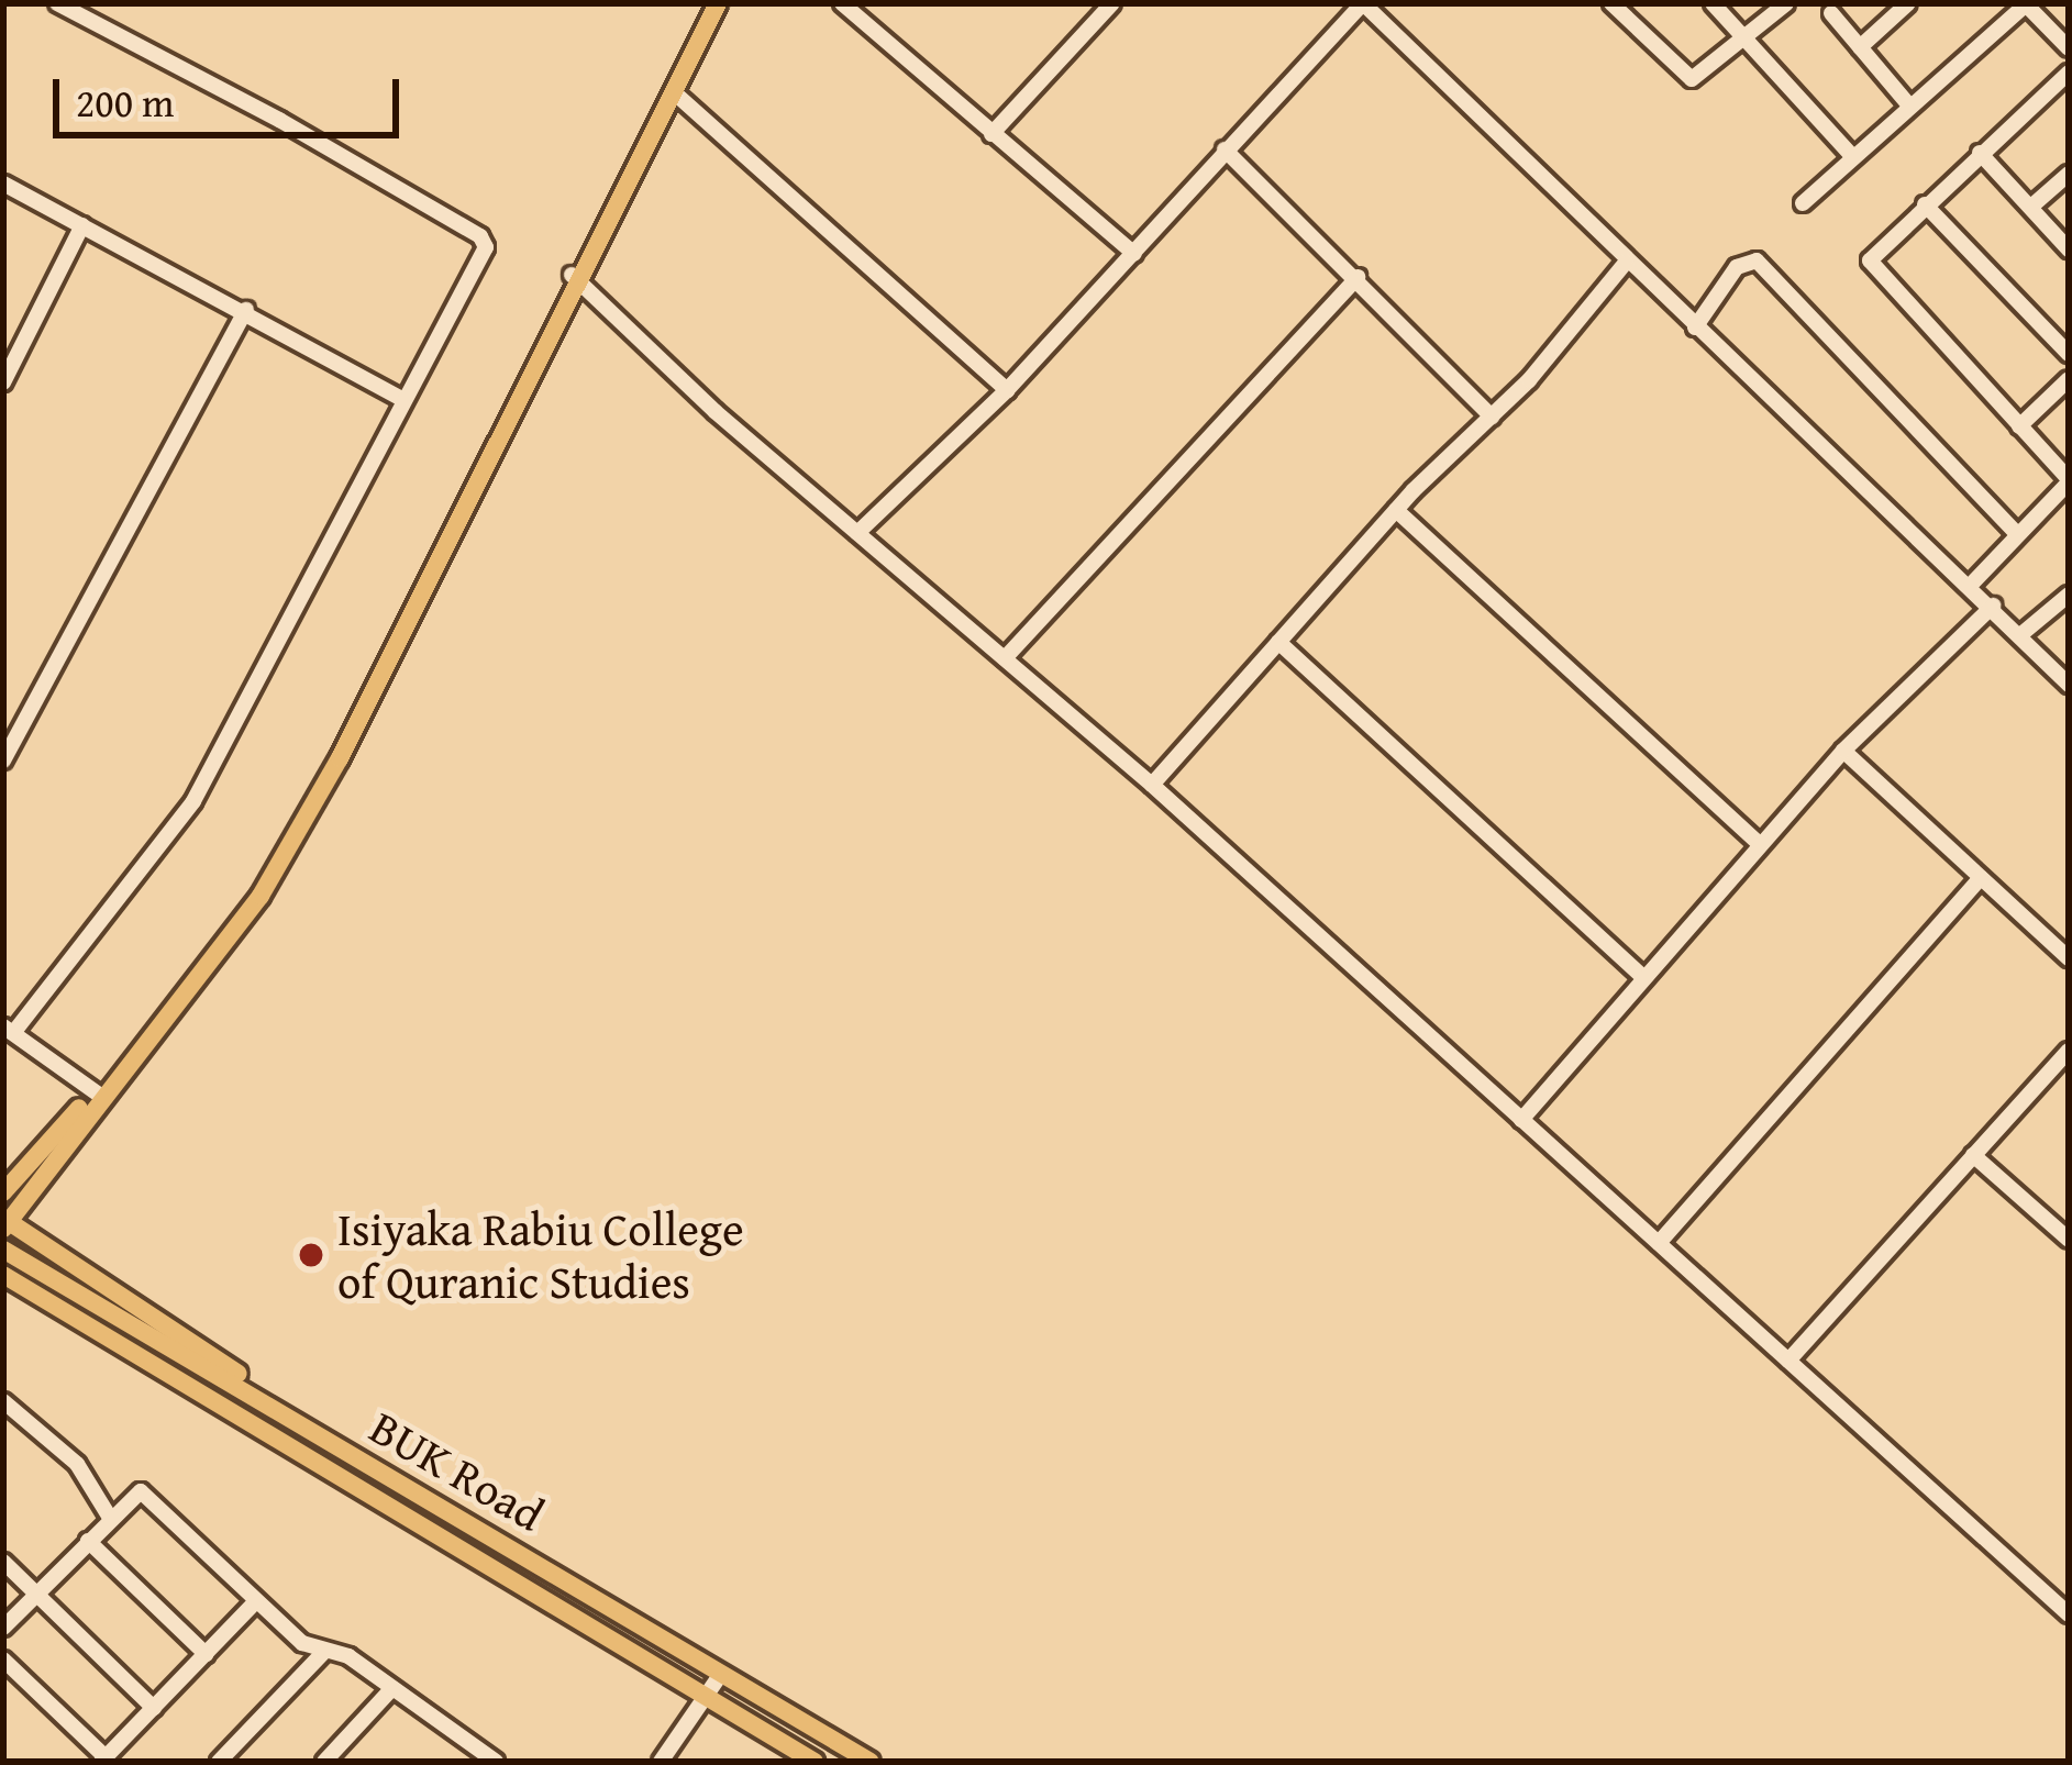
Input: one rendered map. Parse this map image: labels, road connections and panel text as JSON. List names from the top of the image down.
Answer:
{
  "streets": {
    "main road": ["BUK Road"]
  },
  "places": ["Isiyaka Rabiu College of Quranic Studies"],
  "scale_bar": "200 m"
}
